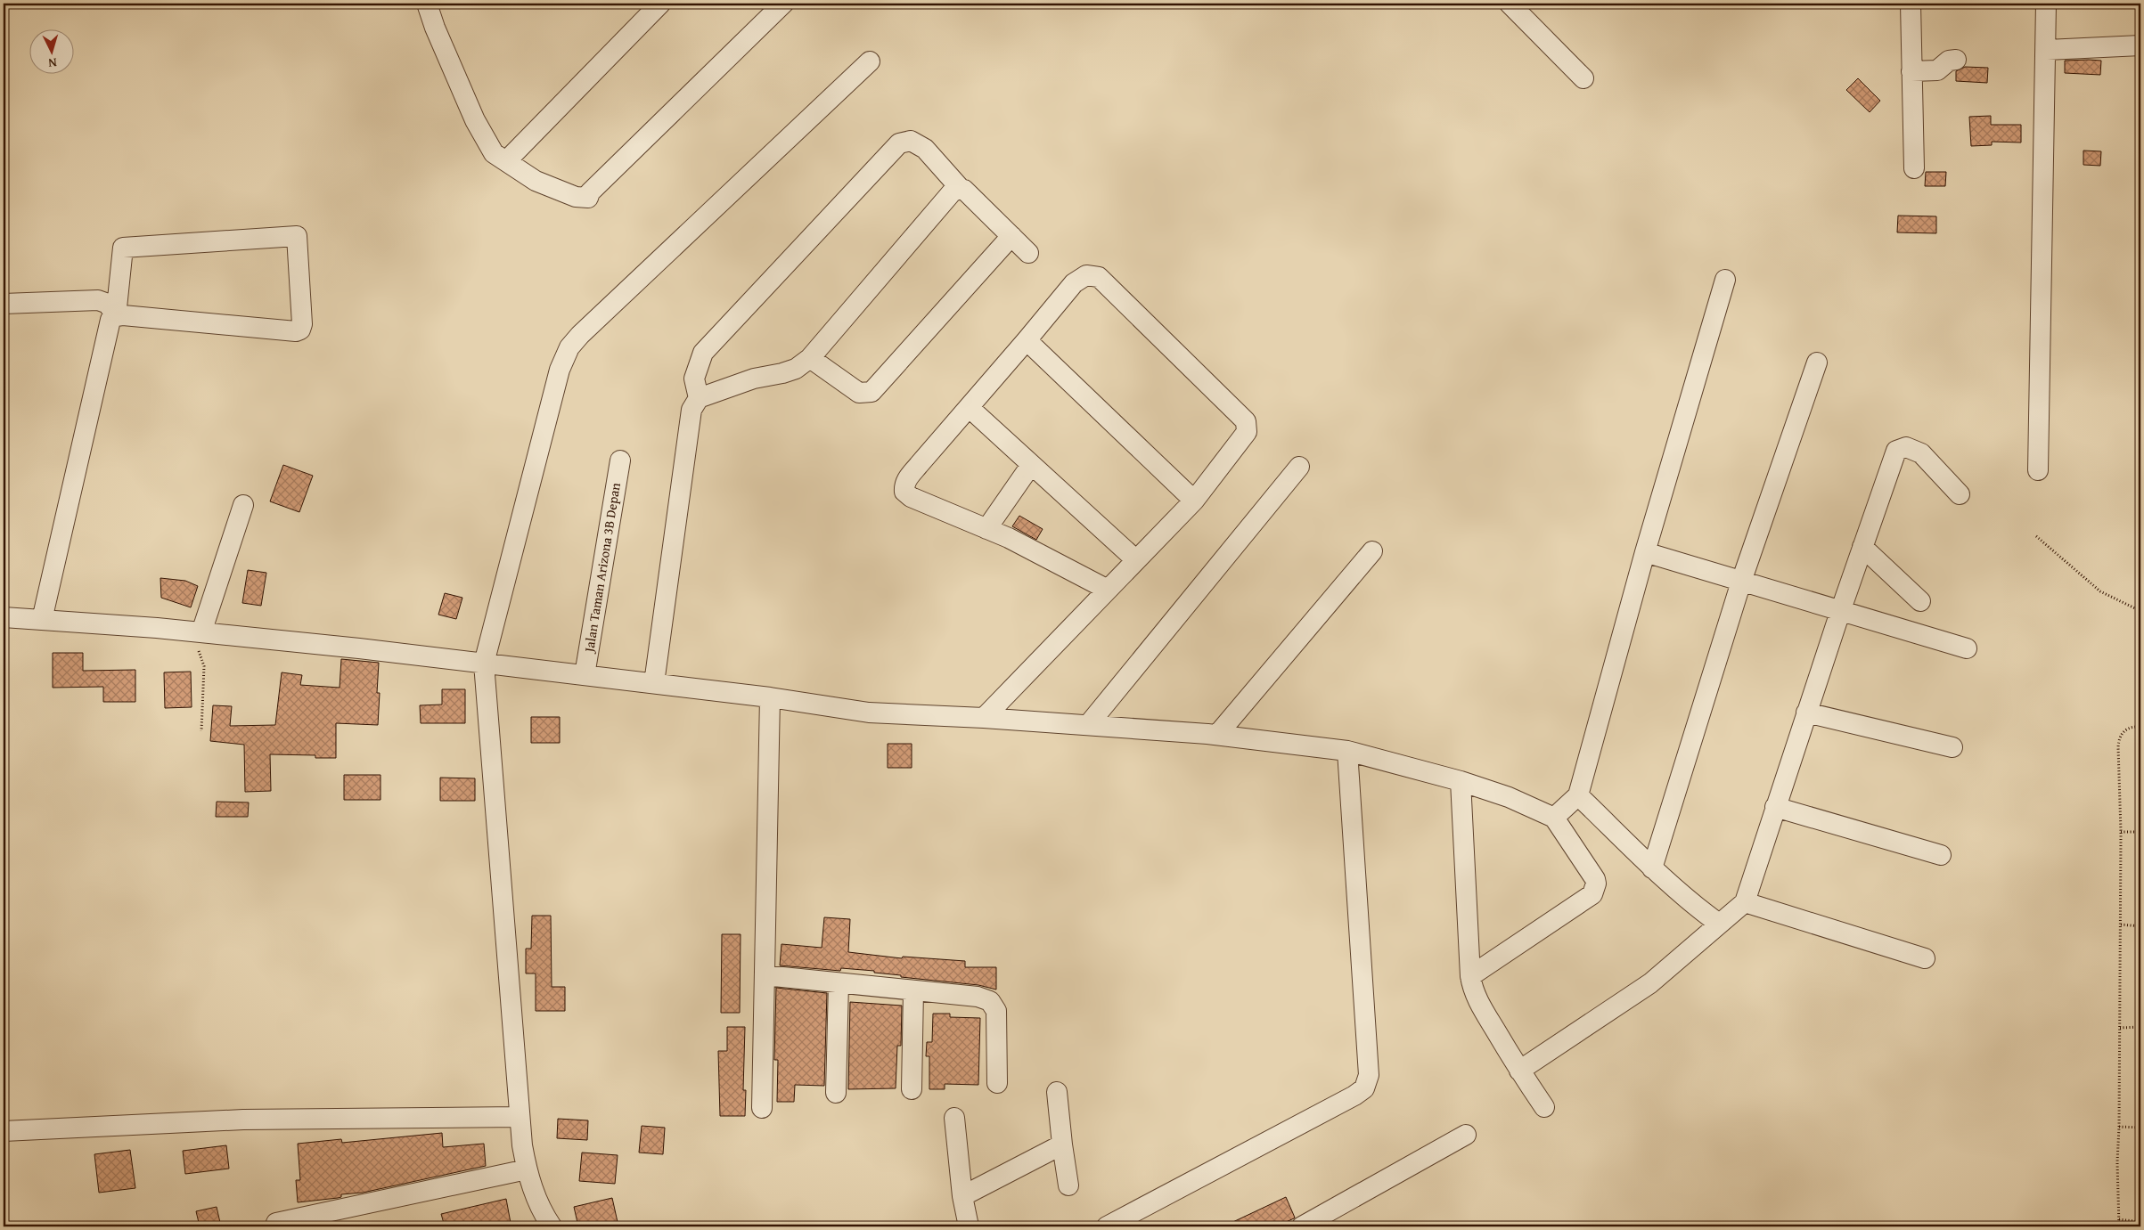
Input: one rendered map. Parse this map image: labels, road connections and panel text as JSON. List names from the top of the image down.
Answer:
{
  "streets": {
    "street": ["Jalan Taman Arizona 3B Depan"]
  },
  "north": "bottom"
}
